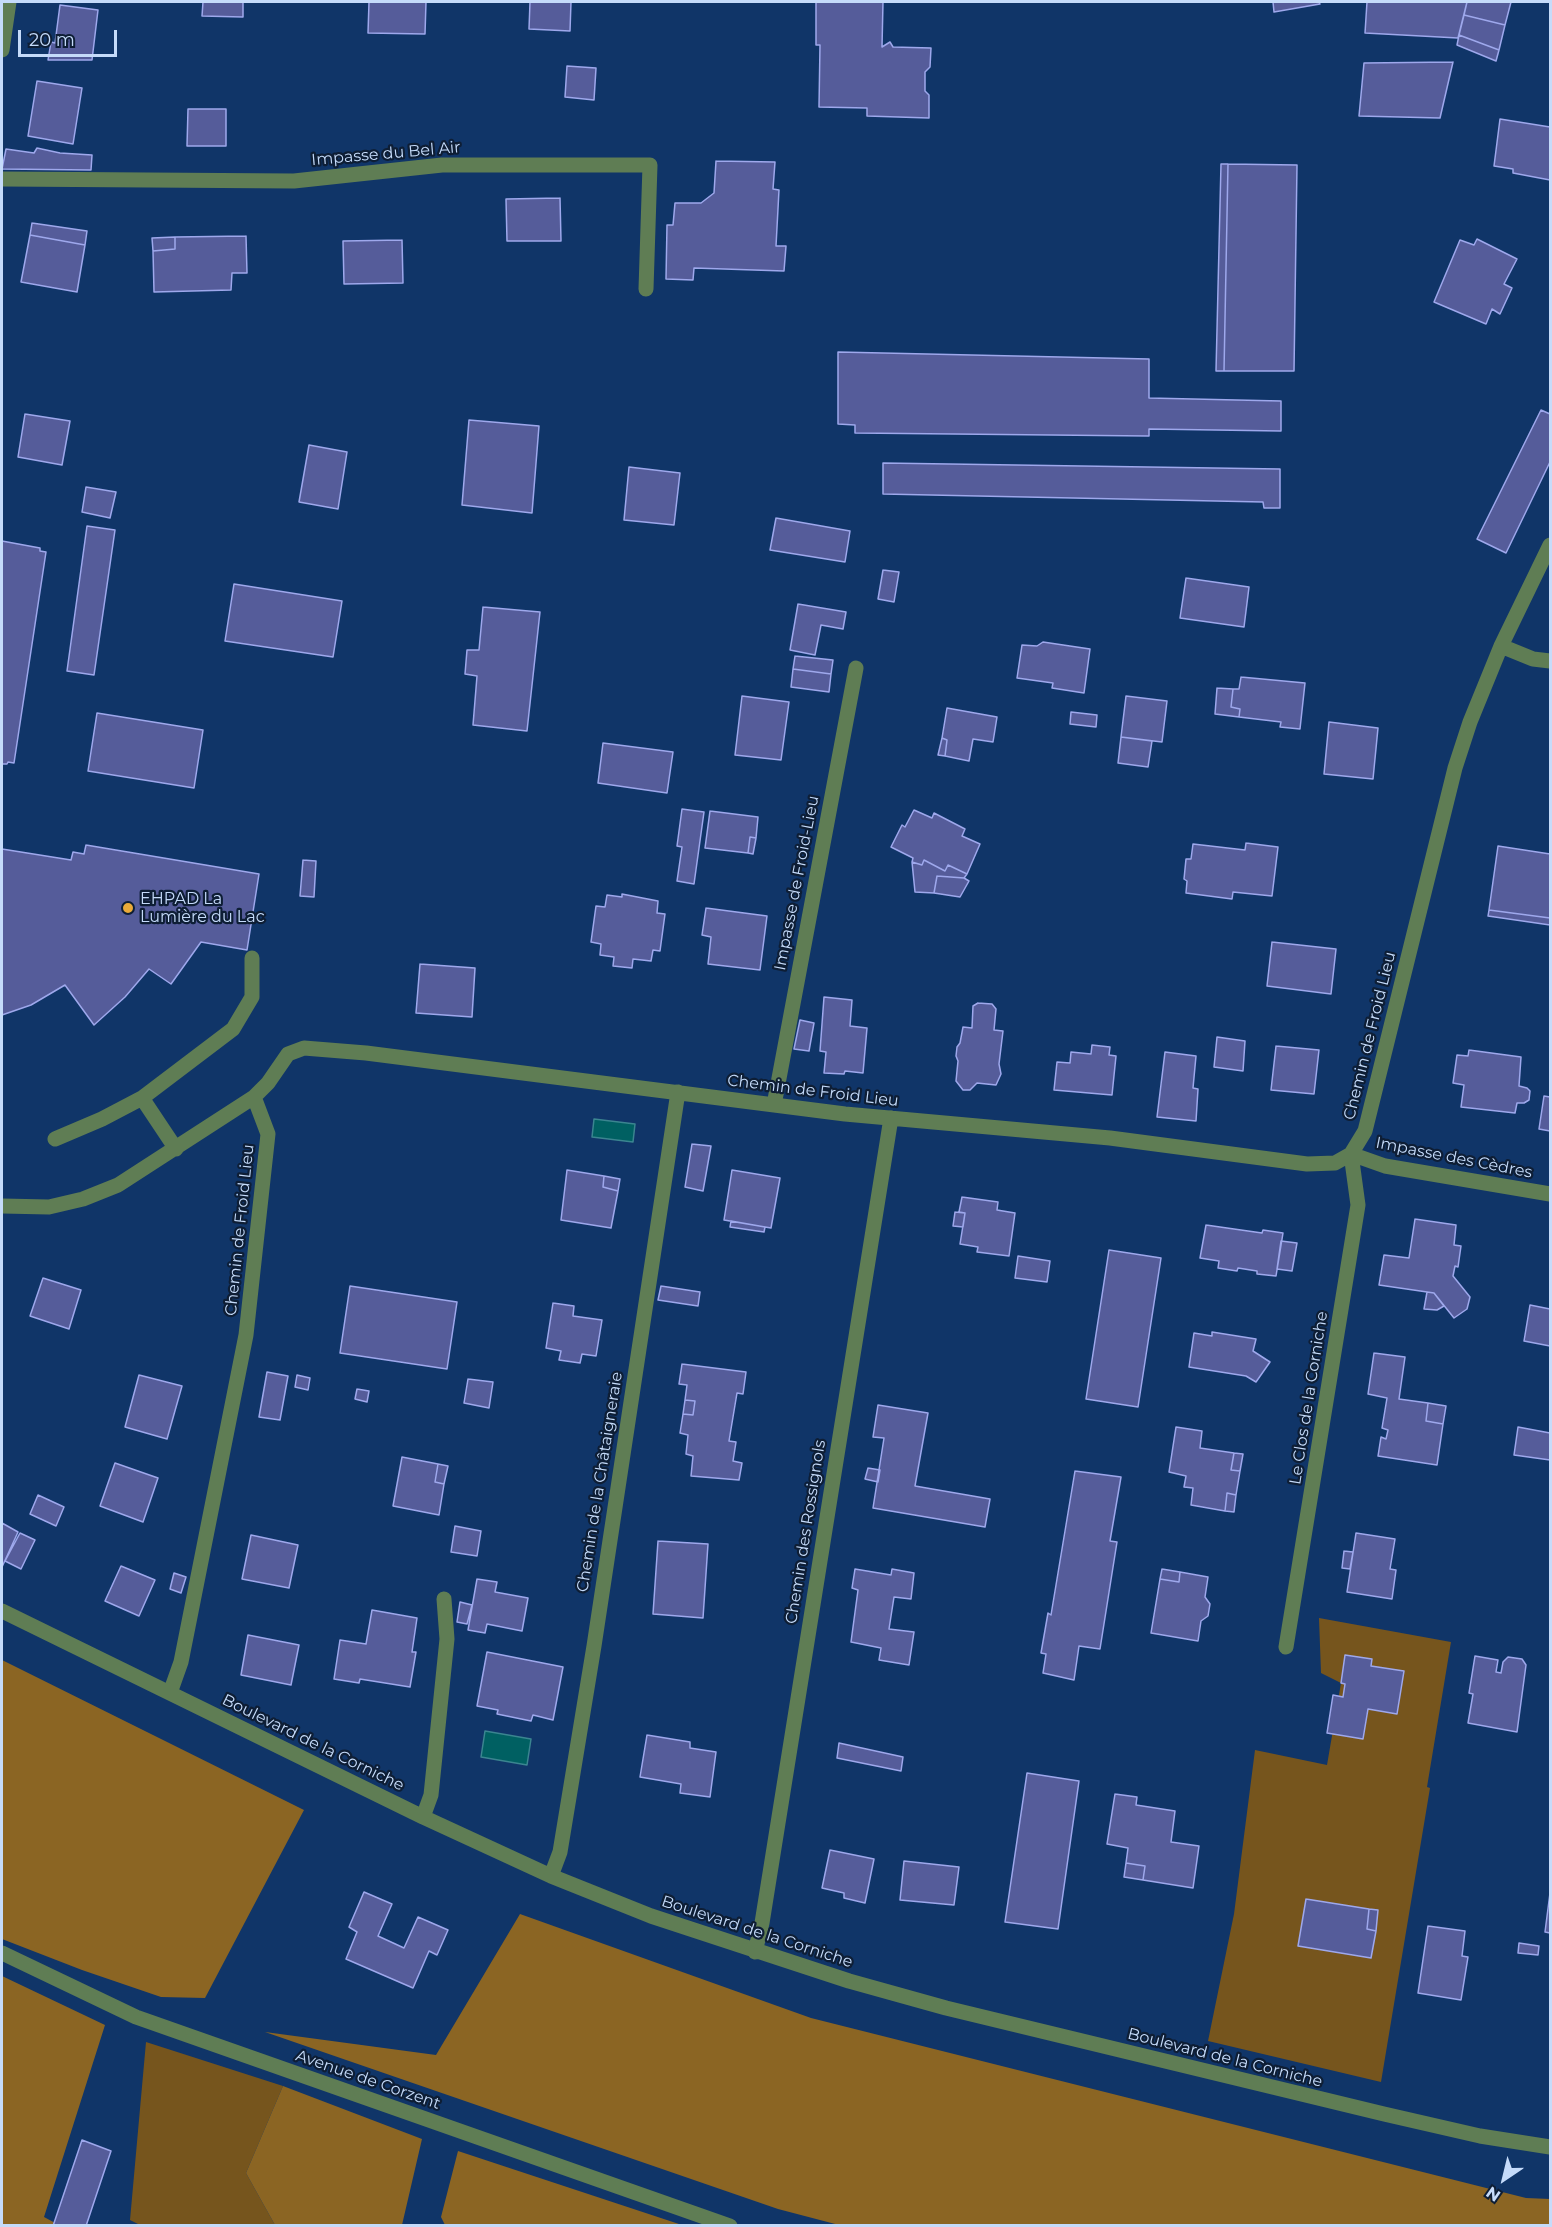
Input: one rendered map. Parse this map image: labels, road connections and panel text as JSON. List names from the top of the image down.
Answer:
{
  "streets": {
    "street": [
      "Impasse du Bel Air",
      "Impasse de Froid-Lieu",
      "Chemin de Froid Lieu",
      "Impasse des Cèdres",
      "Le Clos de la Corniche",
      "Chemin de la Châtaigneraie",
      "Chemin des Rossignols",
      "Boulevard de la Corniche",
      "Avenue de Corzent"
    ]
  },
  "crossings": [
    ["Impasse de Froid-Lieu", "Chemin de Froid Lieu"],
    ["Chemin de Froid Lieu", "Impasse des Cèdres"],
    ["Chemin de Froid Lieu", "Le Clos de la Corniche"],
    ["Chemin de Froid Lieu", "Chemin de la Châtaigneraie"],
    ["Chemin de Froid Lieu", "Chemin des Rossignols"],
    ["Chemin de Froid Lieu", "Boulevard de la Corniche"],
    ["Impasse des Cèdres", "Le Clos de la Corniche"],
    ["Chemin de la Châtaigneraie", "Boulevard de la Corniche"],
    ["Chemin des Rossignols", "Boulevard de la Corniche"]
  ],
  "places": ["EHPAD La Lumière du Lac"],
  "scale_bar": "20 m",
  "north": "bottom left"
}
